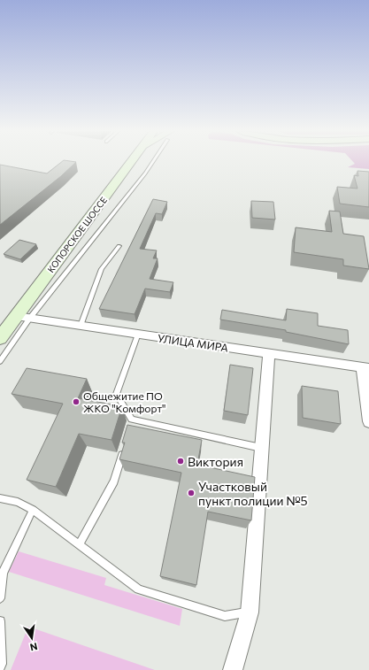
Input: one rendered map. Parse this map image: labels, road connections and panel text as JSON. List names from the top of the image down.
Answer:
{
  "streets": {
    "main road": ["КОПОРСКОЕ ШОССЕ"],
    "street": ["УЛИЦА МИРА"]
  },
  "crossings": [
    ["КОПОРСКОЕ ШОССЕ", "УЛИЦА МИРА"]
  ],
  "places": ["Общежитие ПО ЖКО \"Комфорт\"", "Виктория", "Участковый пункт полиции №5"],
  "north": "bottom"
}
